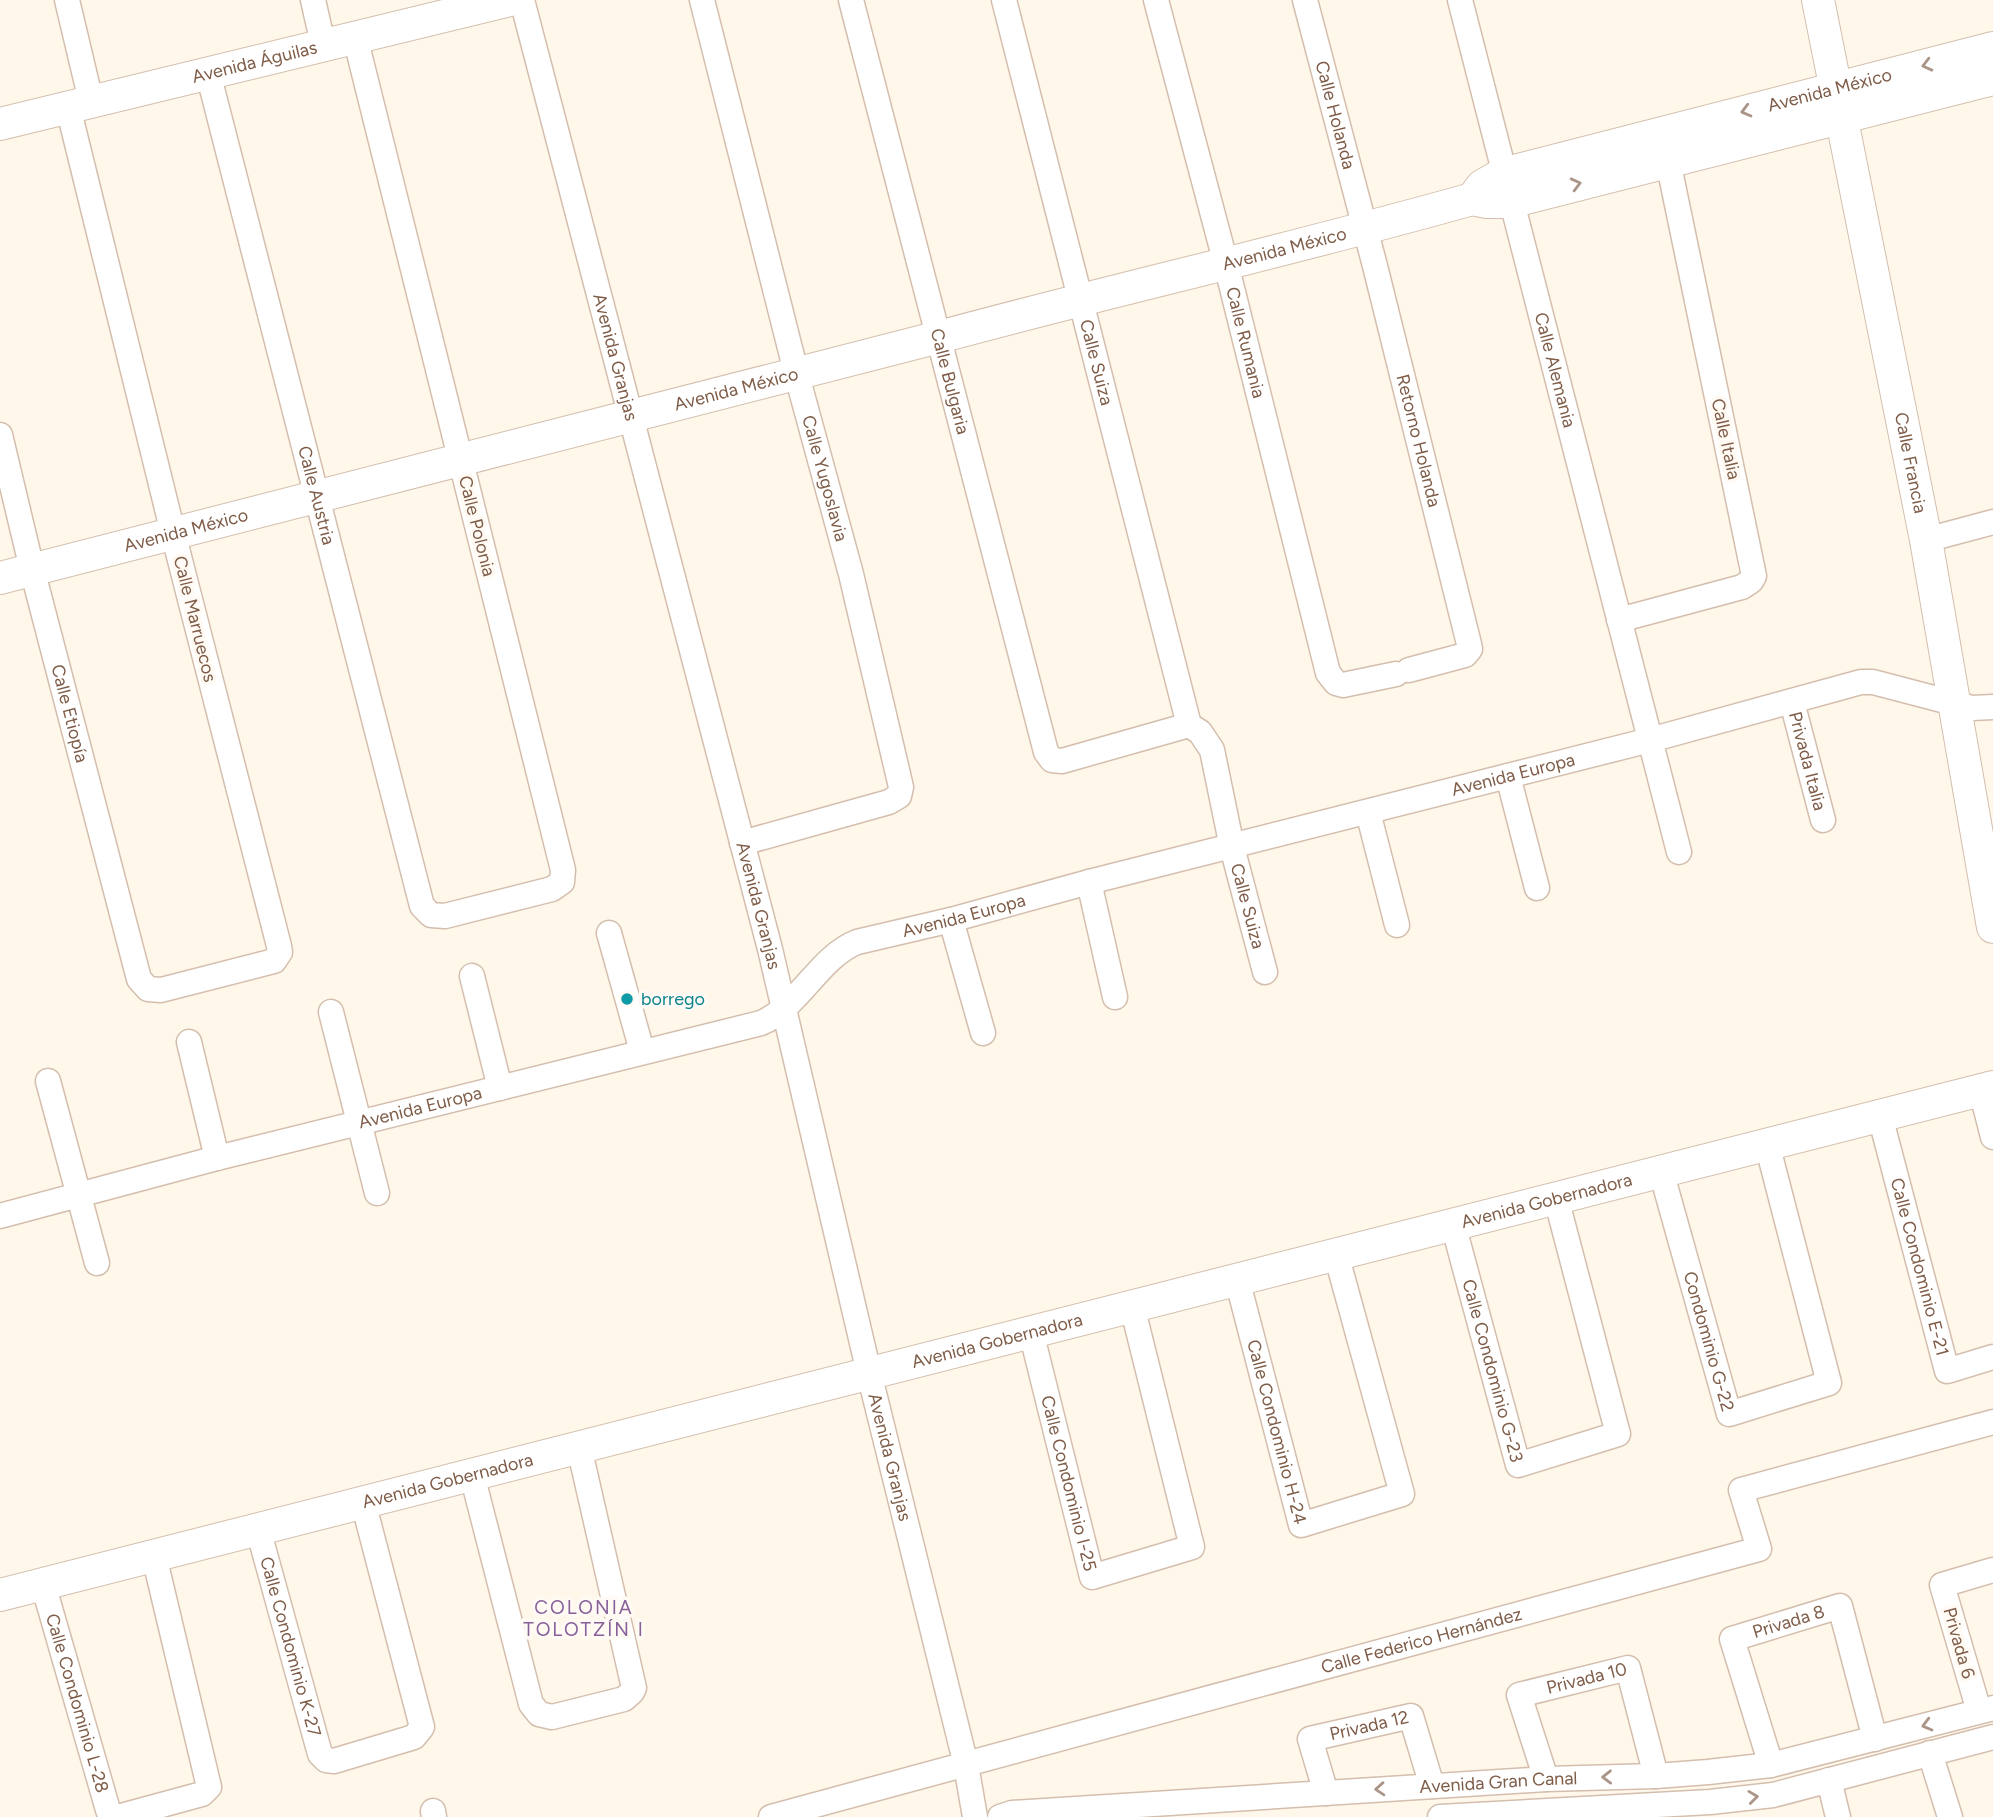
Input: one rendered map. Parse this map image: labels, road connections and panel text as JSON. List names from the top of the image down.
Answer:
{
  "streets": {
    "street": [
      "Avenida Águilas",
      "Avenida México",
      "Calle Holanda",
      "Calle Rumania",
      "Avenida Granjas",
      "Calle Suiza",
      "Calle Alemania",
      "Calle Bulgaria",
      "Calle Italia",
      "Retorno Holanda",
      "Calle Francia",
      "Calle Yugoslavia",
      "Calle Austria",
      "Calle Polonia",
      "Calle Marruecos",
      "Calle Etiopía",
      "Privada Italia",
      "Avenida Europa",
      "Avenida Gobernadora",
      "Calle Condominio E-21",
      "Condominio G-22",
      "Calle Condominio G-23",
      "Calle Condominio H-24",
      "Calle Condominio I-25",
      "Privada 8",
      "Calle Federico Hernández",
      "Privada 6",
      "Calle Condominio K-27",
      "Privada 10",
      "Calle Condominio L-28",
      "Privada 12",
      "Avenida Gran Canal"
    ]
  },
  "crossings": [
    ["Avenida Águilas", "Calle Austria"],
    ["Avenida Águilas", "Calle Polonia"],
    ["Avenida Águilas", "Calle Marruecos"],
    ["Avenida México", "Calle Holanda"],
    ["Avenida México", "Calle Rumania"],
    ["Avenida México", "Avenida Granjas"],
    ["Avenida México", "Calle Suiza"],
    ["Avenida México", "Calle Alemania"],
    ["Avenida México", "Calle Bulgaria"],
    ["Avenida México", "Calle Italia"],
    ["Avenida México", "Retorno Holanda"],
    ["Avenida México", "Calle Francia"],
    ["Avenida México", "Calle Yugoslavia"],
    ["Avenida México", "Calle Austria"],
    ["Avenida México", "Calle Polonia"],
    ["Avenida México", "Calle Marruecos"],
    ["Avenida México", "Calle Etiopía"],
    ["Calle Holanda", "Retorno Holanda"],
    ["Calle Rumania", "Retorno Holanda"],
    ["Avenida Granjas", "Calle Yugoslavia"],
    ["Avenida Granjas", "Avenida Europa"],
    ["Avenida Granjas", "Avenida Gobernadora"],
    ["Avenida Granjas", "Calle Federico Hernández"],
    ["Calle Suiza", "Calle Bulgaria"],
    ["Calle Suiza", "Avenida Europa"],
    ["Calle Alemania", "Calle Italia"],
    ["Calle Alemania", "Avenida Europa"],
    ["Calle Francia", "Avenida Europa"],
    ["Calle Austria", "Calle Polonia"],
    ["Calle Marruecos", "Calle Etiopía"],
    ["Privada Italia", "Avenida Europa"],
    ["Avenida Gobernadora", "Calle Condominio E-21"],
    ["Avenida Gobernadora", "Condominio G-22"],
    ["Avenida Gobernadora", "Calle Condominio G-23"],
    ["Avenida Gobernadora", "Calle Condominio H-24"],
    ["Avenida Gobernadora", "Calle Condominio I-25"],
    ["Avenida Gobernadora", "Calle Condominio K-27"],
    ["Avenida Gobernadora", "Calle Condominio L-28"],
    ["Privada 8", "Avenida Gran Canal"],
    ["Privada 6", "Avenida Gran Canal"],
    ["Privada 10", "Avenida Gran Canal"],
    ["Privada 12", "Avenida Gran Canal"]
  ],
  "districts": ["COLONIA TOLOTZÍN I"],
  "places": ["borrego"]
}
